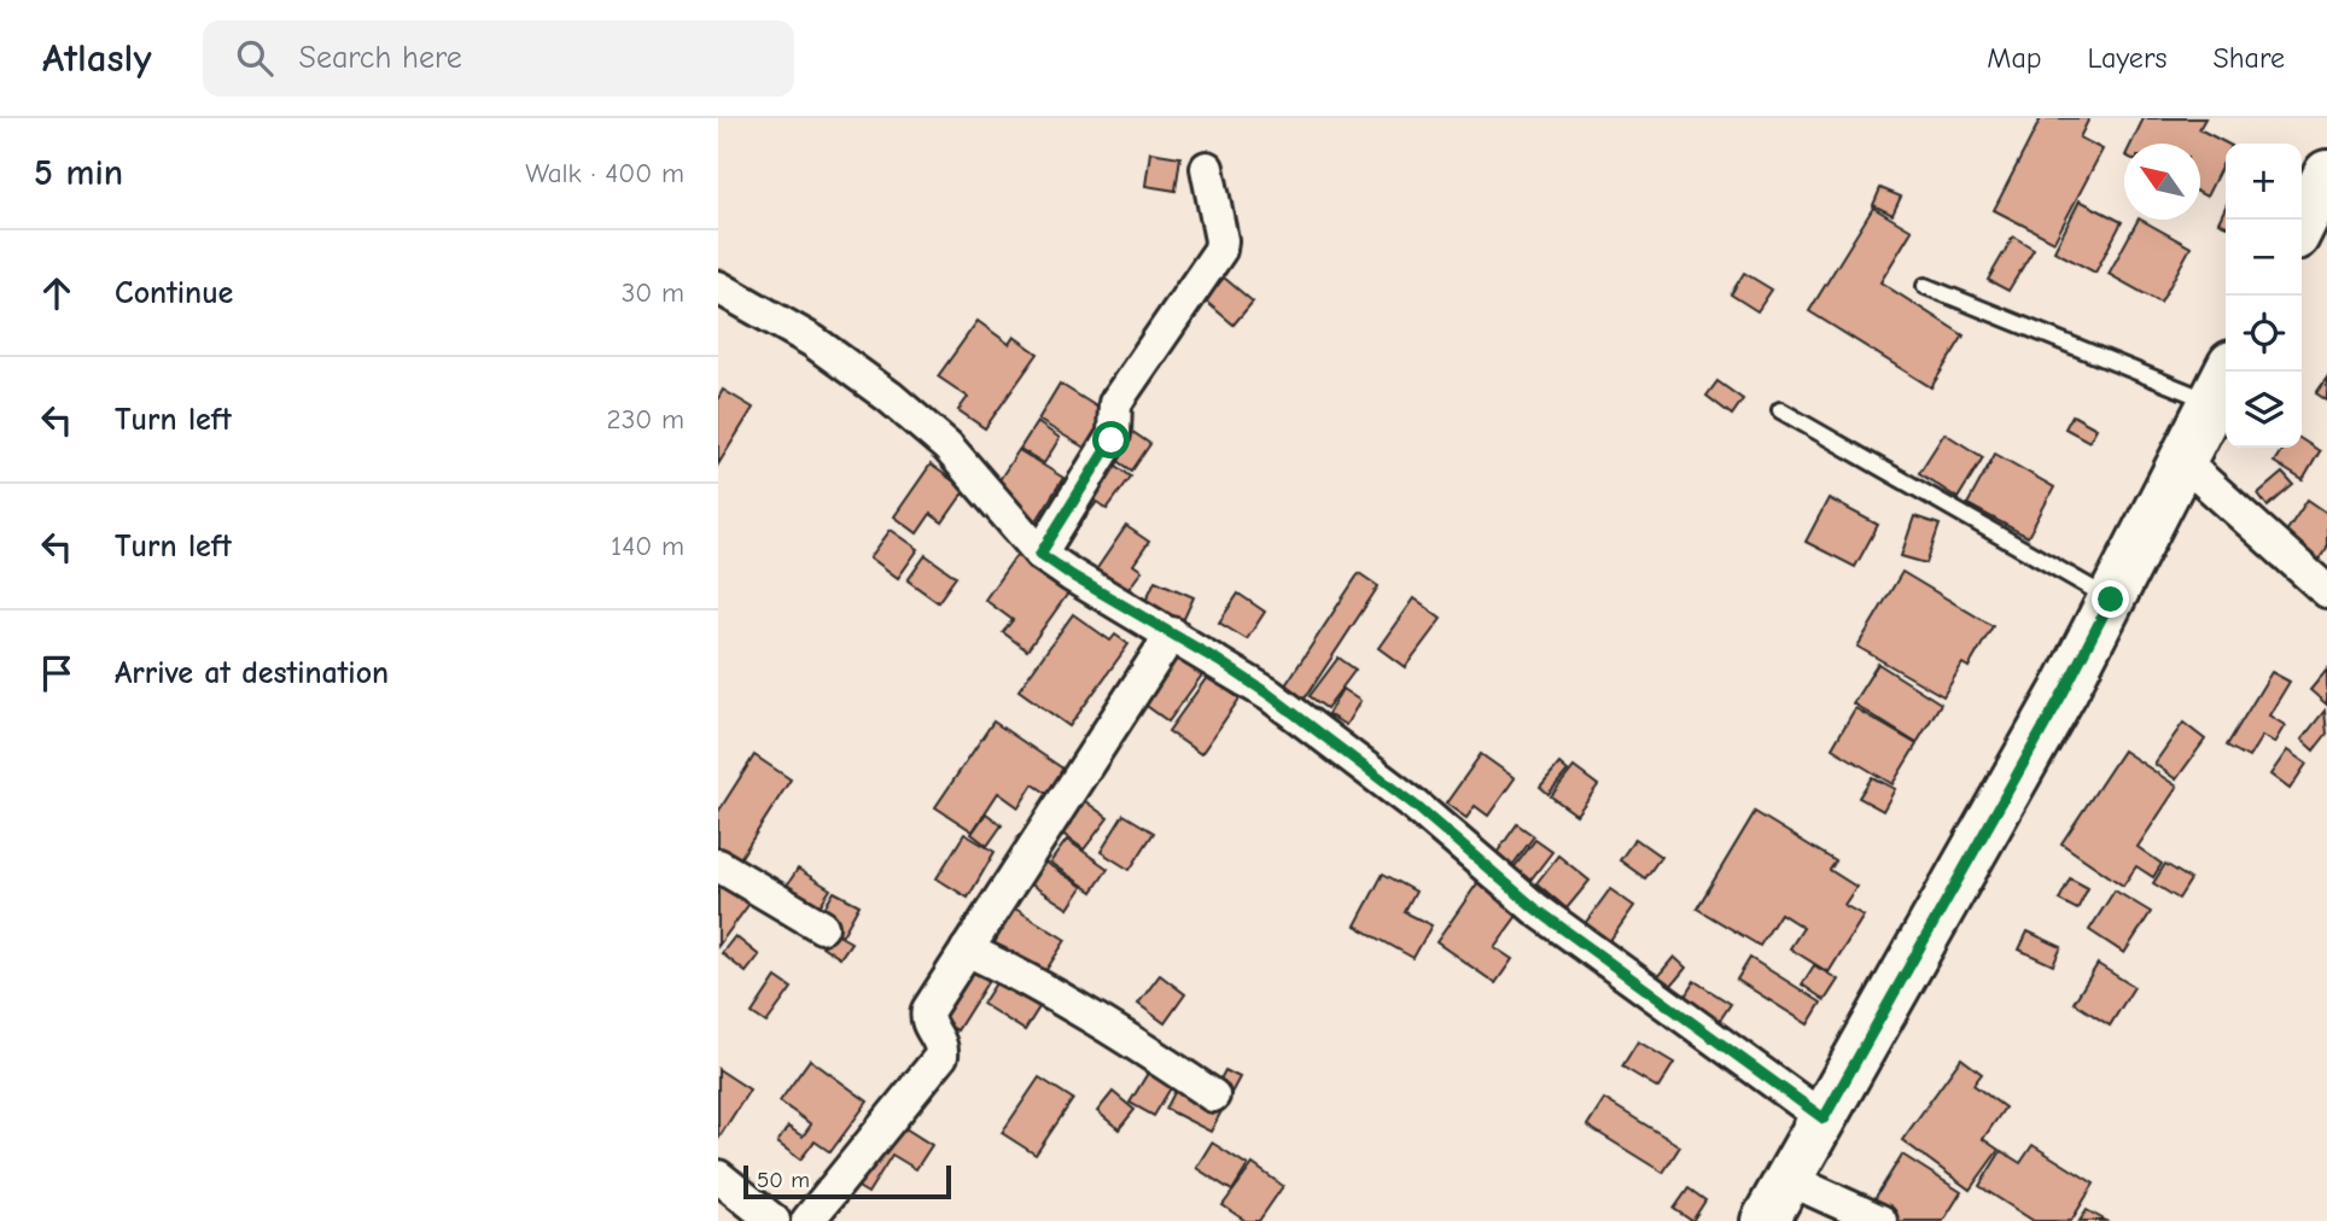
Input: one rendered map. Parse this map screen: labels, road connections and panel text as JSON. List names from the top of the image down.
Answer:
{
  "scale_bar": "50 m",
  "north": "top left",
  "page": {
    "header": "Atlasly",
    "search": "Search here",
    "nav": ["Map", "Layers", "Share"],
    "heading": ["5 min", "Walk · 400 m"],
    "map_buttons": ["+", "−"],
    "list": [
      ["Continue", "30 m"],
      ["Turn left", "230 m"],
      ["Turn left", "140 m"],
      "Arrive at destination"
    ],
    "scale": "50 m"
  }
}
